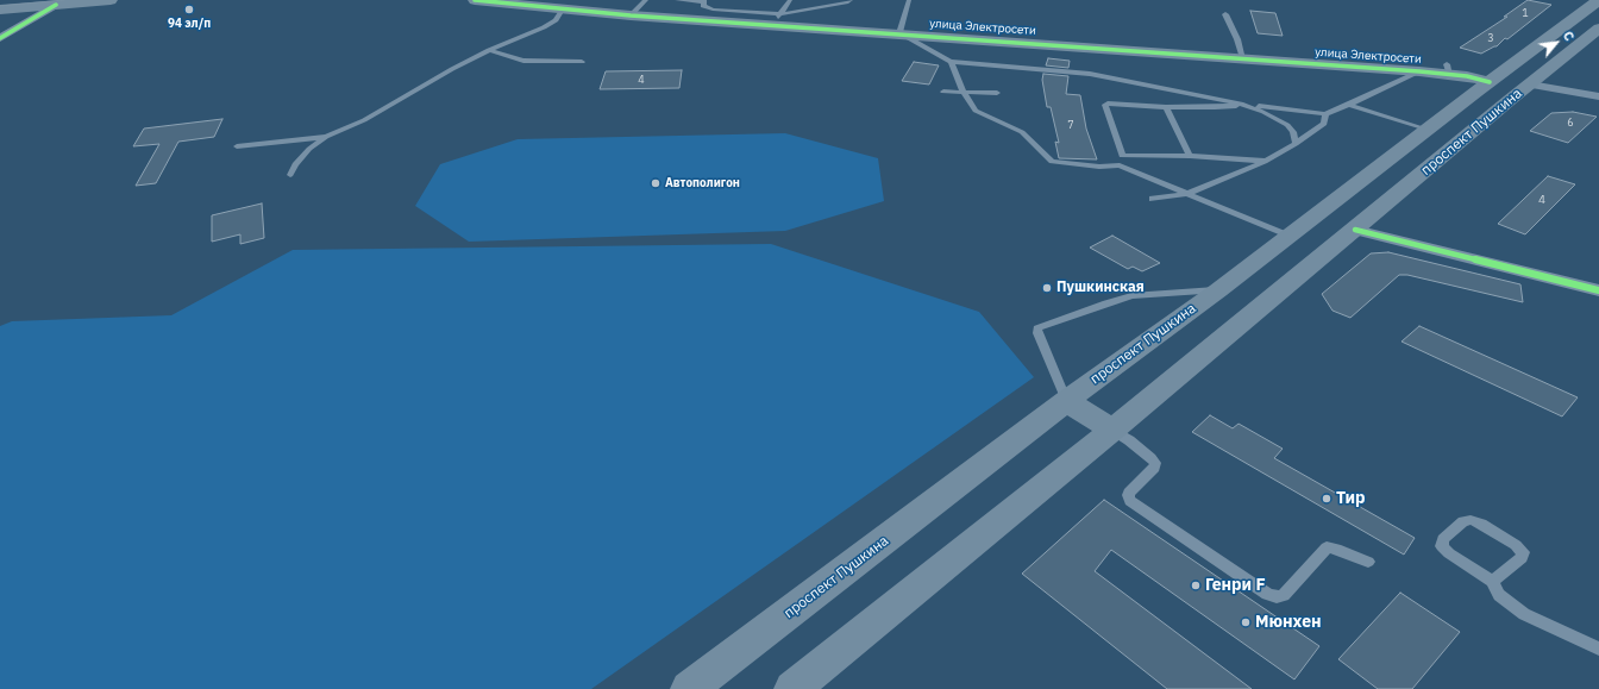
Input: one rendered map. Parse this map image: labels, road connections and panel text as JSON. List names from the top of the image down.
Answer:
{
  "streets": {
    "main road": ["улица Электросети", "проспект Пушкина"]
  },
  "crossings": [
    ["улица Электросети", "проспект Пушкина"]
  ],
  "places": [
    "94 эл/п",
    "Автополигон",
    "Пушкинская",
    "Тир",
    "Генри F",
    "Мюнхен"
  ],
  "house_numbers": [
    "1",
    "3",
    "4",
    "6",
    "7",
    "4"
  ],
  "north": "top right"
}
